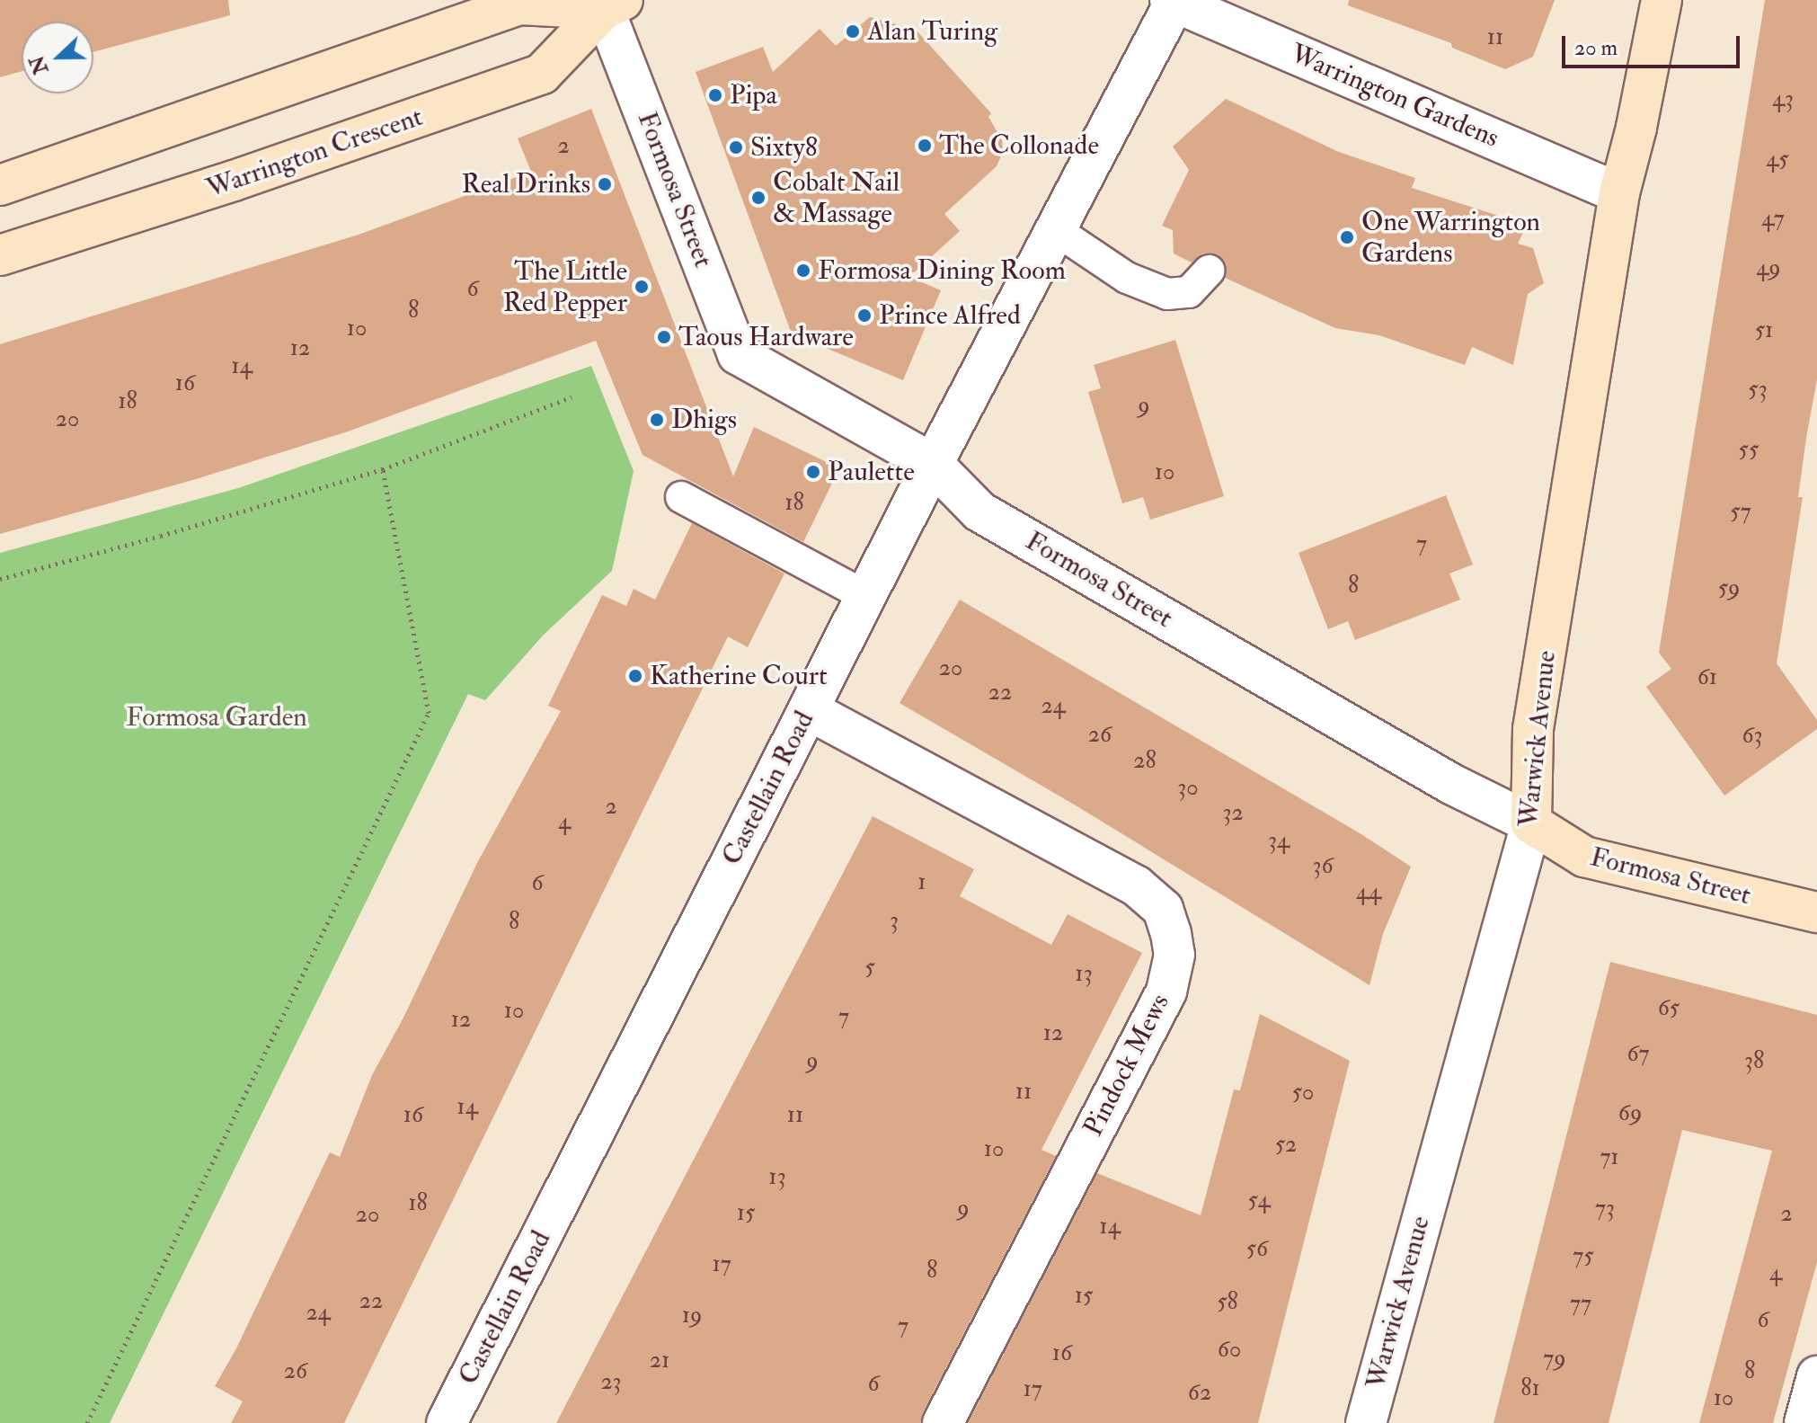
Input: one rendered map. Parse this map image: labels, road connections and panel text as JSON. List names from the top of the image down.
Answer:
{
  "streets": {
    "street": [
      "Warrington Gardens",
      "Warrington Crescent",
      "Formosa Street",
      "Warwick Avenue",
      "Castellain Road",
      "Pindock Mews"
    ]
  },
  "crossings": [
    ["Warrington Gardens", "Warwick Avenue"],
    ["Warrington Gardens", "Castellain Road"],
    ["Warrington Crescent", "Formosa Street"],
    ["Formosa Street", "Warwick Avenue"],
    ["Formosa Street", "Castellain Road"],
    ["Castellain Road", "Pindock Mews"]
  ],
  "parks": ["Formosa Garden"],
  "places": [
    "Alan Turing",
    "Pipa",
    "The Collonade",
    "Sixty8",
    "Real Drinks",
    "Cobalt Nail & Massage",
    "One Warrington Gardens",
    "Formosa Dining Room",
    "The Little Red Pepper",
    "Prince Alfred",
    "Taous Hardware",
    "Dhigs",
    "Paulette",
    "Katherine Court"
  ],
  "house_numbers": [
    "11",
    "43",
    "2",
    "45",
    "47",
    "49",
    "6",
    "8",
    "10",
    "51",
    "12",
    "14",
    "16",
    "53",
    "18",
    "9",
    "20",
    "55",
    "10",
    "18",
    "57",
    "7",
    "8",
    "59",
    "20",
    "61",
    "22",
    "24",
    "26",
    "63",
    "28",
    "30",
    "2",
    "32",
    "4",
    "34",
    "36",
    "1",
    "6",
    "44",
    "3",
    "8",
    "5",
    "13",
    "65",
    "10",
    "7",
    "12",
    "12",
    "67",
    "9",
    "38",
    "11",
    "50",
    "14",
    "69",
    "16",
    "11",
    "52",
    "10",
    "71",
    "13",
    "54",
    "18",
    "9",
    "73",
    "15",
    "2",
    "20",
    "14",
    "56",
    "75",
    "17",
    "8",
    "4",
    "15",
    "22",
    "58",
    "77",
    "24",
    "19",
    "6",
    "7",
    "60",
    "16",
    "79",
    "21",
    "26",
    "8",
    "23",
    "6",
    "81",
    "17",
    "62",
    "10"
  ],
  "scale_bar": "20 m",
  "north": "left"
}
